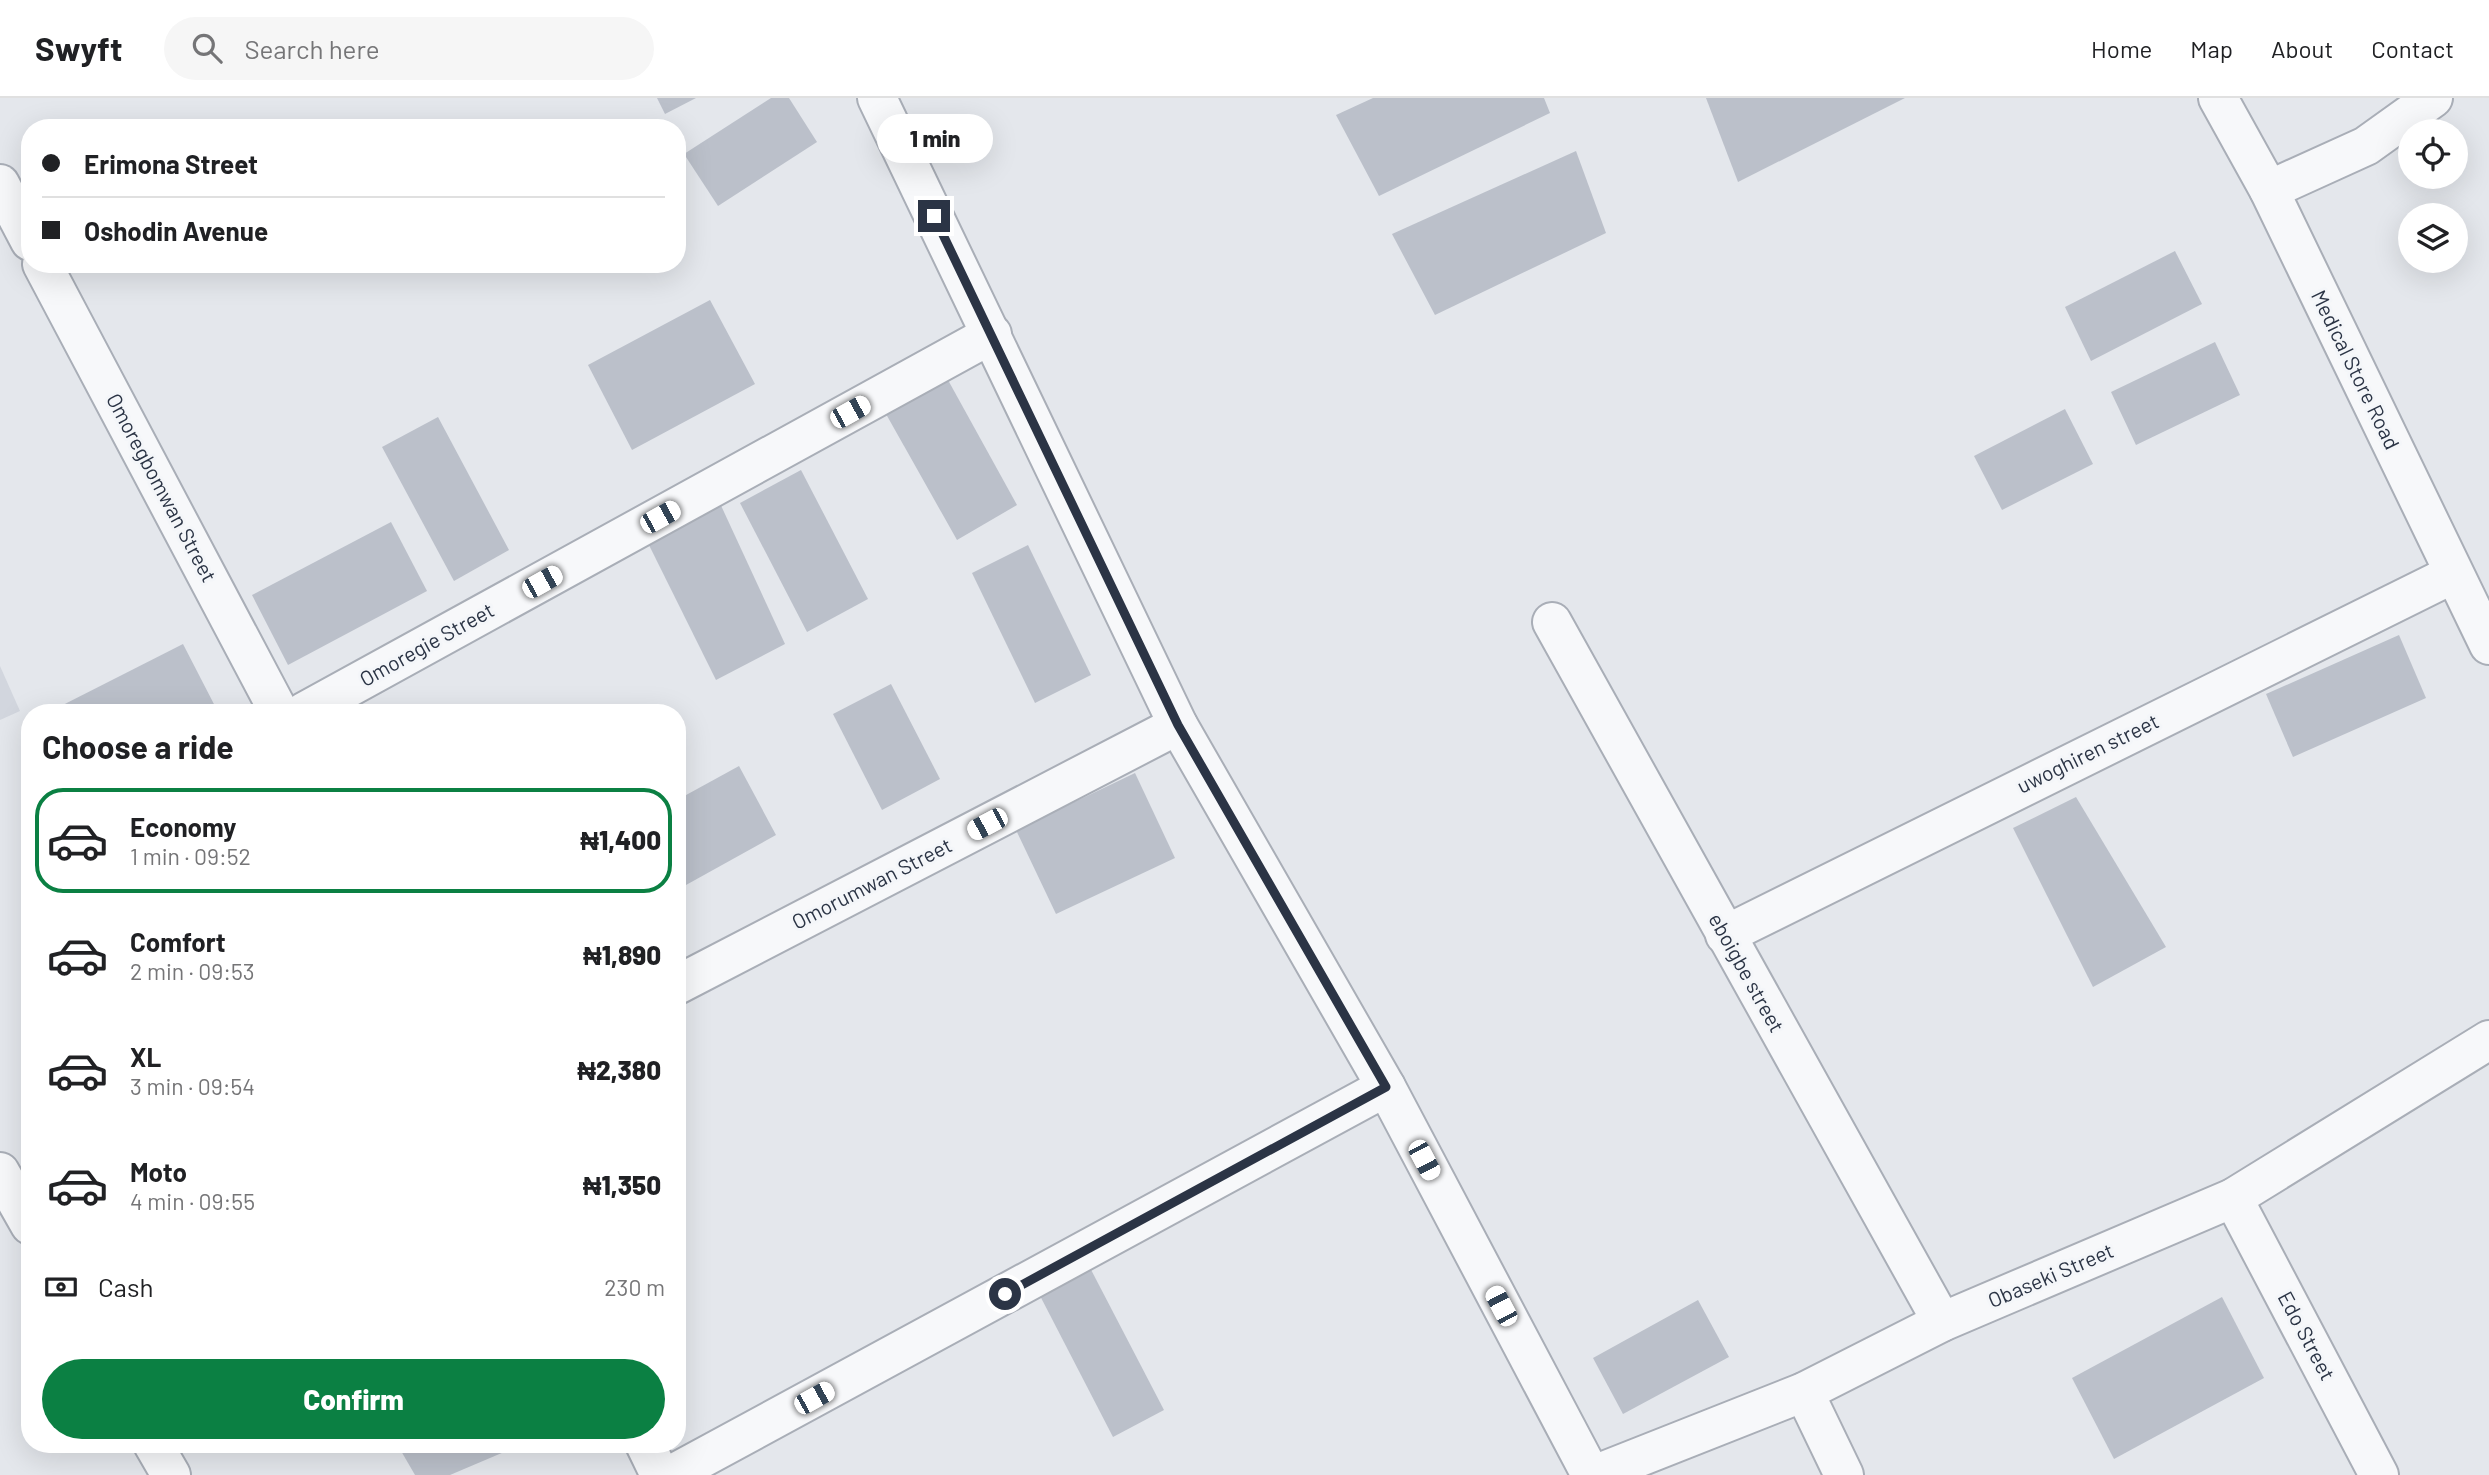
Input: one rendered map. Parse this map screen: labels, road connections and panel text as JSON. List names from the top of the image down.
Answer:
{
  "streets": {
    "street": [
      "Medical Store Road",
      "Omoregbomwan Street",
      "Omoregie Street",
      "uwoghiren street",
      "Omorumwan Street",
      "eboigbe street",
      "Obaseki Street",
      "Edo Street"
    ]
  },
  "crossings": [
    ["Medical Store Road", "uwoghiren street"],
    ["uwoghiren street", "eboigbe street"],
    ["eboigbe street", "Obaseki Street"],
    ["Obaseki Street", "Edo Street"]
  ],
  "page": {
    "header": "Swyft",
    "search": "Search here",
    "nav": [
      "Home",
      "Map",
      "About",
      "Contact"
    ],
    "bubble": "1 min",
    "banner": ["Erimona Street", "Oshodin Avenue"],
    "heading": "Choose a ride",
    "list": [
      {
        "name": "Economy",
        "note": "1 min · 09:52",
        "value": "₦1,400"
      },
      {
        "name": "Comfort",
        "note": "2 min · 09:53",
        "value": "₦1,890"
      },
      {
        "name": "XL",
        "note": "3 min · 09:54",
        "value": "₦2,380"
      },
      {
        "name": "Moto",
        "note": "4 min · 09:55",
        "value": "₦1,350"
      }
    ],
    "pay": ["Cash", "230 m"],
    "buttons": "Confirm"
  }
}
